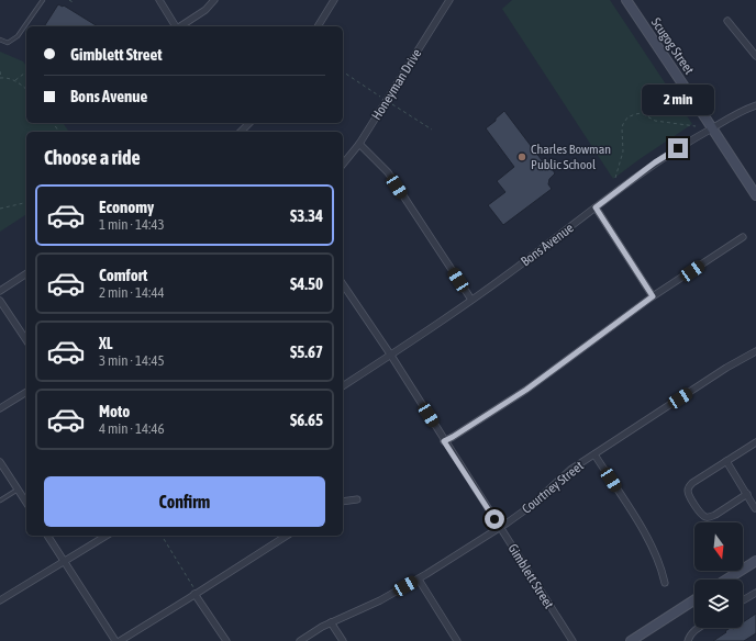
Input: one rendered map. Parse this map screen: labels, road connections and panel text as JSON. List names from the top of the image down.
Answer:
{
  "streets": {
    "street": [
      "Scugog Street",
      "Honeyman Drive",
      "Bons Avenue",
      "Courtney Street",
      "Gimblett Street"
    ]
  },
  "crossings": [
    ["Scugog Street", "Bons Avenue"],
    ["Bons Avenue", "Gimblett Street"],
    ["Courtney Street", "Gimblett Street"]
  ],
  "places": ["Charles Bowman Public School"],
  "north": "bottom",
  "page": {
    "banner": ["Gimblett Street", "Bons Avenue"],
    "bubble": "2 min",
    "heading": "Choose a ride",
    "list": [
      {
        "name": "Economy",
        "note": "1 min · 14:43",
        "value": "$3.34"
      },
      {
        "name": "Comfort",
        "note": "2 min · 14:44",
        "value": "$4.50"
      },
      {
        "name": "XL",
        "note": "3 min · 14:45",
        "value": "$5.67"
      },
      {
        "name": "Moto",
        "note": "4 min · 14:46",
        "value": "$6.65"
      }
    ],
    "buttons": "Confirm"
  }
}
